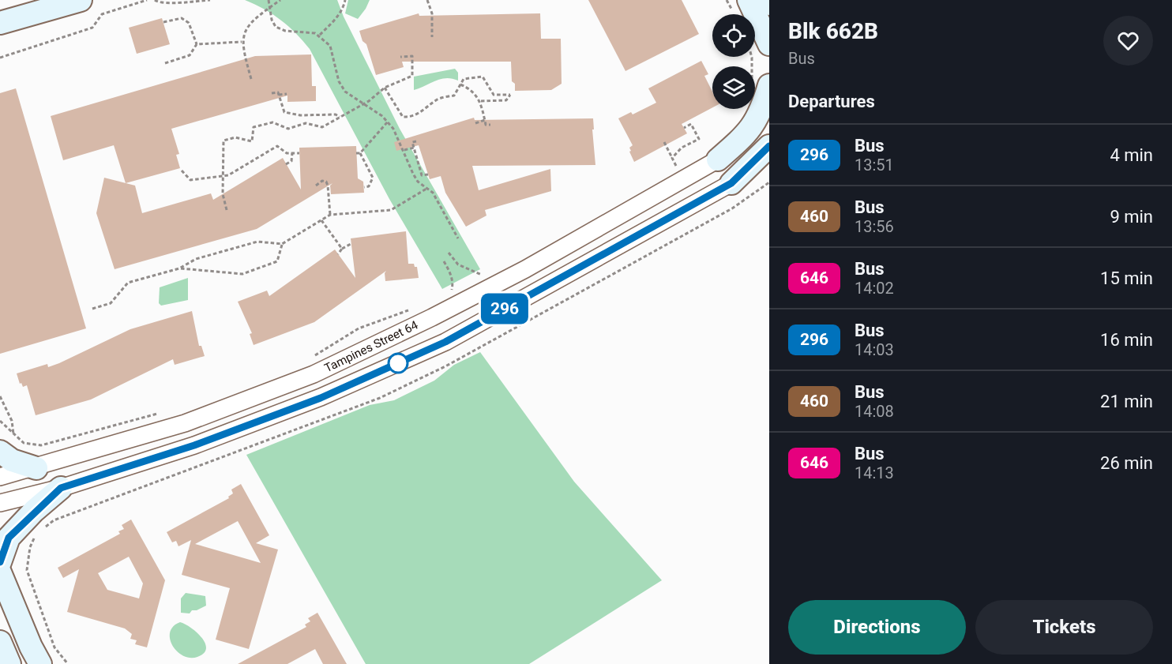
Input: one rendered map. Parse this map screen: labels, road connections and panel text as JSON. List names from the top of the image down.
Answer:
{
  "streets": {
    "street": ["Tampines Street 64"]
  },
  "lines": ["bus line 296"],
  "page": {
    "on_map": "296",
    "heading": [
      ["Blk 662B", "Bus"],
      "Departures"
    ],
    "list": [
      {
        "mark": "296",
        "name": "Bus",
        "note": "13:51",
        "value": "4 min"
      },
      {
        "mark": "460",
        "name": "Bus",
        "note": "13:56",
        "value": "9 min"
      },
      {
        "mark": "646",
        "name": "Bus",
        "note": "14:02",
        "value": "15 min"
      },
      {
        "mark": "296",
        "name": "Bus",
        "note": "14:03",
        "value": "16 min"
      },
      {
        "mark": "460",
        "name": "Bus",
        "note": "14:08",
        "value": "21 min"
      },
      {
        "mark": "646",
        "name": "Bus",
        "note": "14:13",
        "value": "26 min"
      }
    ],
    "buttons": ["Directions", "Tickets"]
  }
}
